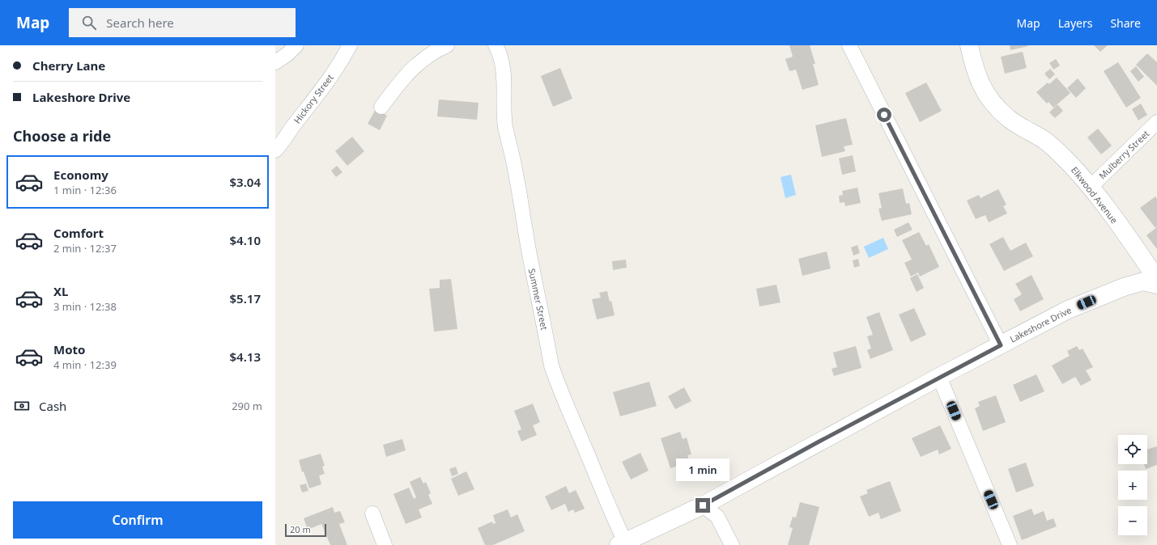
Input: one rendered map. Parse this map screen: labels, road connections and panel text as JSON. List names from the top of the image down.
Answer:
{
  "streets": {
    "street": [
      "Hickory Street",
      "Mulberry Street",
      "Elkwood Avenue",
      "Summer Street",
      "Lakeshore Drive"
    ]
  },
  "crossings": [
    ["Mulberry Street", "Elkwood Avenue"],
    ["Summer Street", "Lakeshore Drive"]
  ],
  "scale_bar": "20 m",
  "page": {
    "header": "Map",
    "search": "Search here",
    "nav": ["Map", "Layers", "Share"],
    "banner": ["Cherry Lane", "Lakeshore Drive"],
    "heading": "Choose a ride",
    "list": [
      {
        "name": "Economy",
        "note": "1 min · 12:36",
        "value": "$3.04"
      },
      {
        "name": "Comfort",
        "note": "2 min · 12:37",
        "value": "$4.10"
      },
      {
        "name": "XL",
        "note": "3 min · 12:38",
        "value": "$5.17"
      },
      {
        "name": "Moto",
        "note": "4 min · 12:39",
        "value": "$4.13"
      }
    ],
    "pay": ["Cash", "290 m"],
    "map_buttons": ["+", "−"],
    "bubble": "1 min",
    "buttons": "Confirm",
    "scale": "20 m"
  }
}
